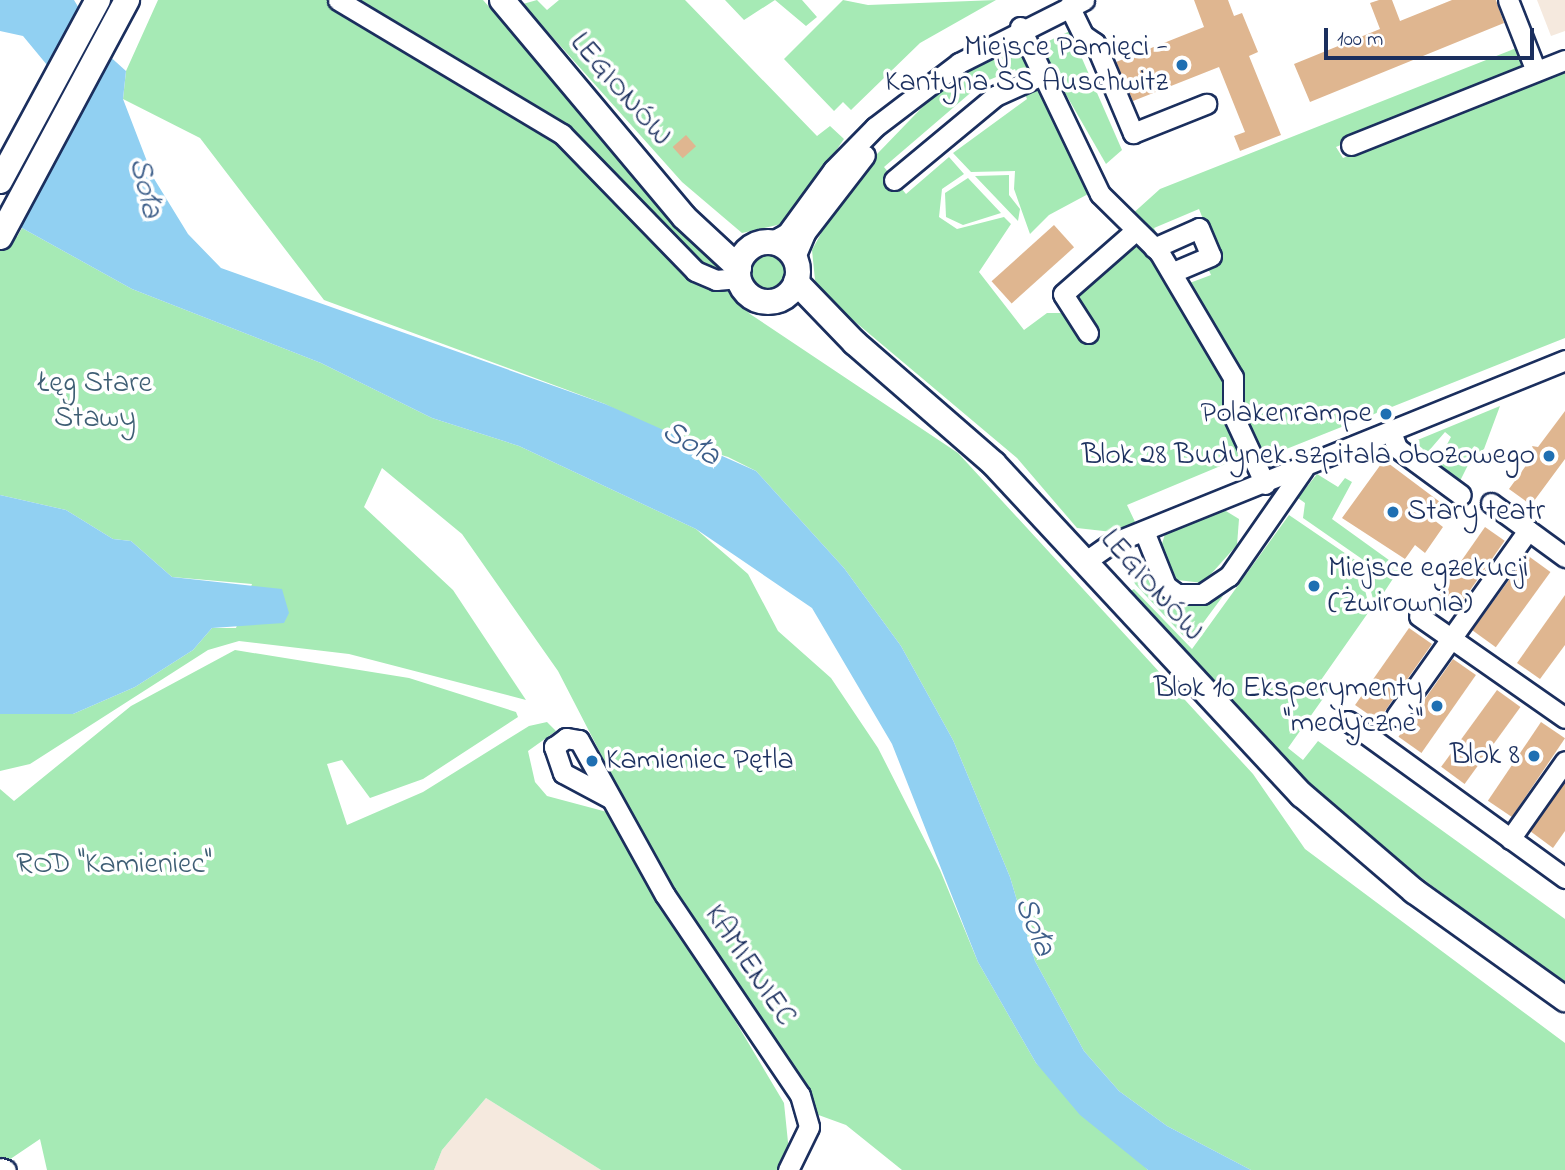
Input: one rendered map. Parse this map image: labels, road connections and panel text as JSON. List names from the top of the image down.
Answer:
{
  "streets": {
    "main road": ["LEGIONÓW"],
    "street": ["KAMIENIEC"]
  },
  "water": ["Soła"],
  "parks": ["Łęg Stare Stawy", "ROD \"Kamieniec\""],
  "places": [
    "Miejsce Pamięci - Kantyna SS Auschwitz",
    "Polakenrampe",
    "Blok 28 Budynek szpitala obozowego",
    "Stary teatr",
    "Miejsce egzekucji (Żwirownia)",
    "Blok 10 Eksperymenty \"medyczne\"",
    "Blok 8",
    "Kamieniec Pętla"
  ],
  "scale_bar": "100 m"
}
